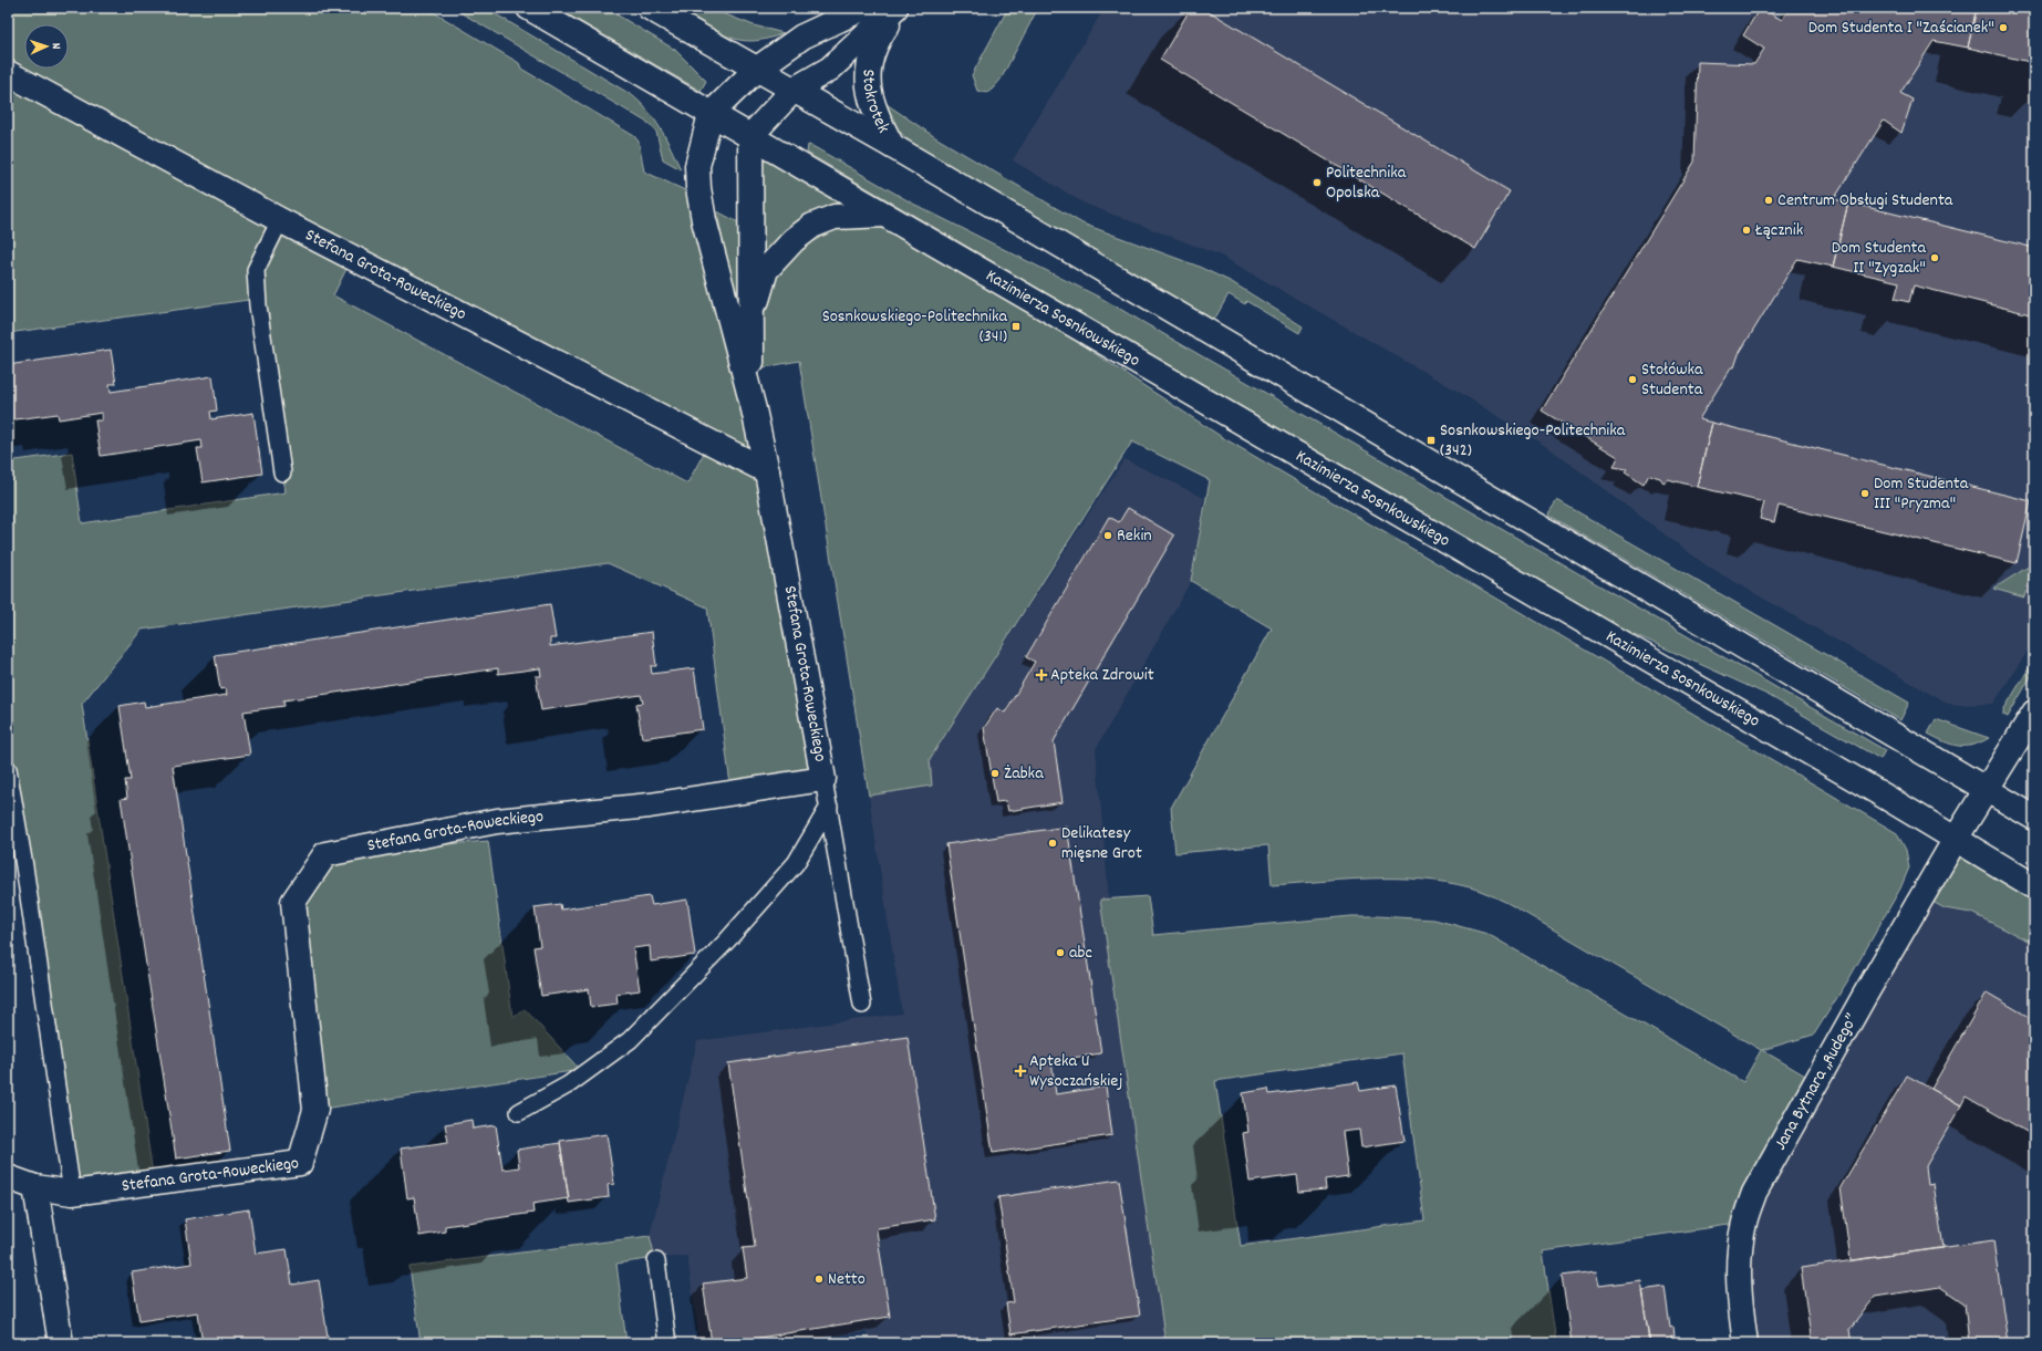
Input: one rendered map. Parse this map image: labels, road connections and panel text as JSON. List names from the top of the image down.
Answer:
{
  "streets": {
    "street": [
      "Stokrotek",
      "Stefana Grota-Roweckiego",
      "Kazimierza Sosnkowskiego",
      "Jana Bytnara „Rudego”"
    ]
  },
  "crossings": [
    ["Stefana Grota-Roweckiego", "Kazimierza Sosnkowskiego"],
    ["Kazimierza Sosnkowskiego", "Jana Bytnara „Rudego”"]
  ],
  "places": {
    "other": [
      "Dom Studenta I \"Zaścianek\"",
      "Politechnika Opolska",
      "Centrum Obsługi Studenta",
      "Łącznik",
      "Dom Studenta II \"Zygzak\"",
      "Stołówka Studenta",
      "Dom Studenta III \"Pryzma\"",
      "Rekin",
      "Żabka",
      "Delikatesy mięsne Grot",
      "abc",
      "Netto"
    ],
    "transit": ["Sosnkowskiego-Politechnika (341)", "Sosnkowskiego-Politechnika (342)"],
    "health": ["Apteka Zdrowit", "Apteka U Wysoczańskiej"]
  },
  "north": "right"
}
